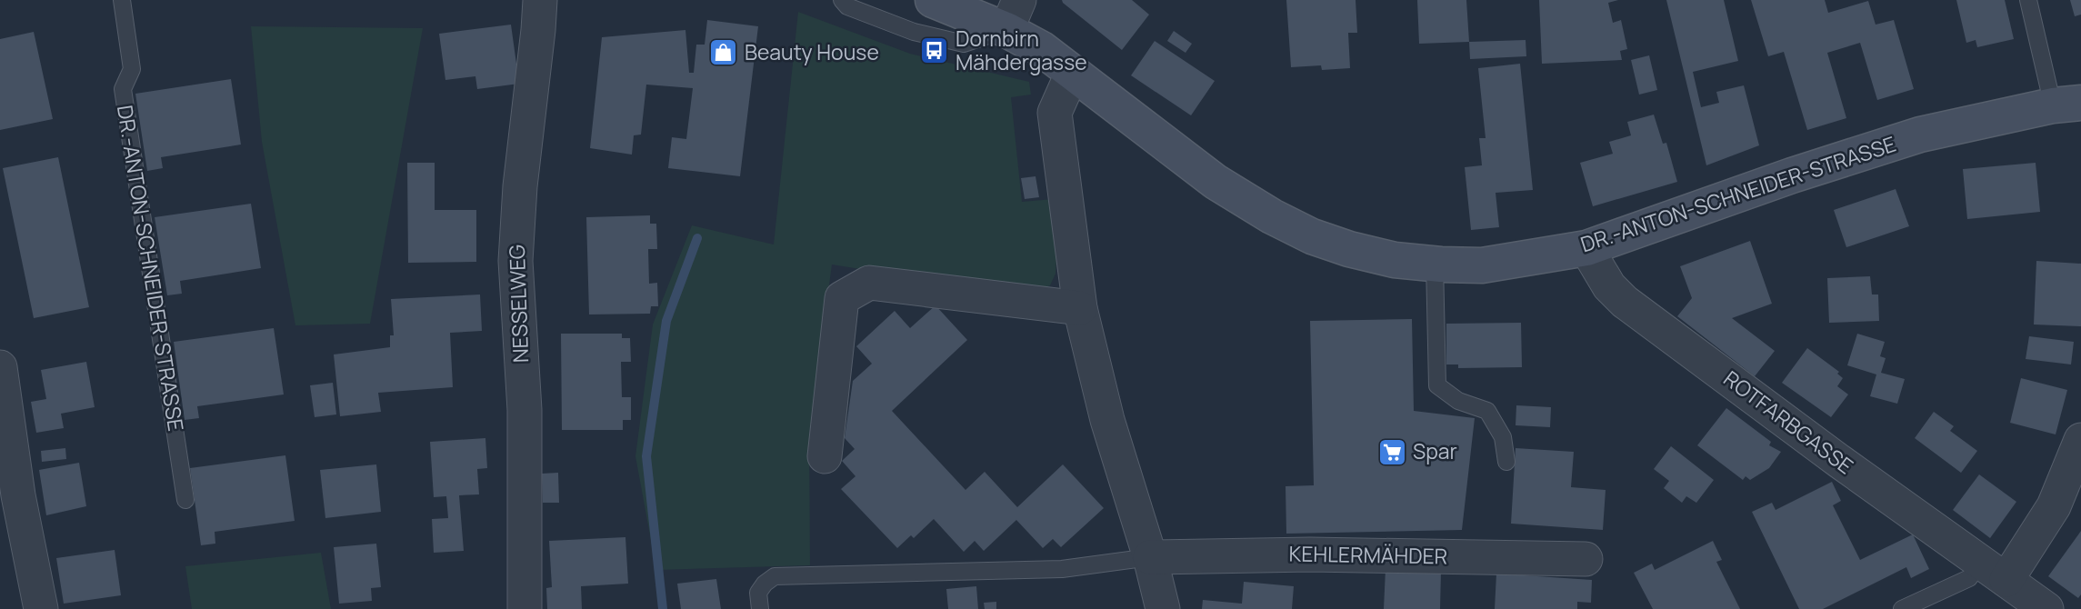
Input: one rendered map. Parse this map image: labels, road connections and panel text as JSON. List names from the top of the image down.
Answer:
{
  "streets": {
    "main road": ["DR.-ANTON-SCHNEIDER-STRASSE"],
    "street": ["NESSELWEG", "ROTFARBGASSE", "KEHLERMÄHDER"]
  },
  "crossings": [
    ["DR.-ANTON-SCHNEIDER-STRASSE", "ROTFARBGASSE"]
  ],
  "places": {
    "bus stop": ["Dornbirn Mähdergasse"],
    "shop": ["Beauty House"],
    "supermarket": ["Spar"]
  }
}
